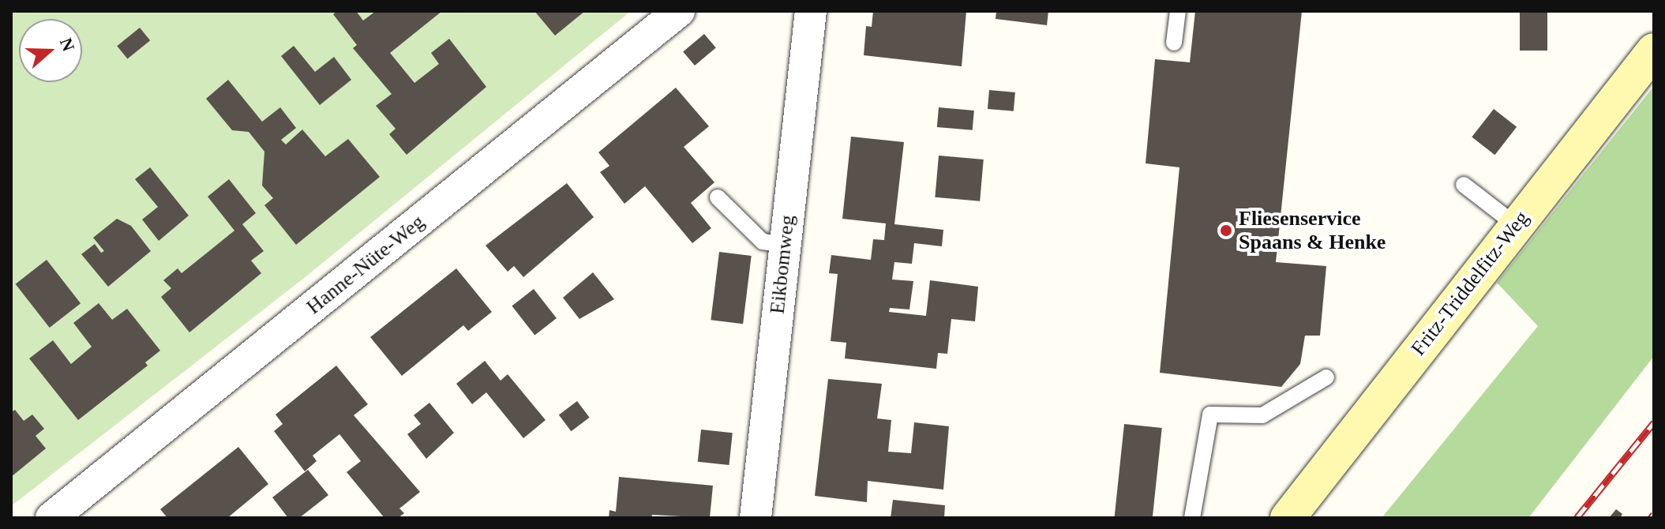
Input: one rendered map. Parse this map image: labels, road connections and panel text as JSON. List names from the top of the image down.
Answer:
{
  "streets": {
    "street": ["Hanne-Nüte-Weg", "Eikbomweg", "Fritz-Triddelfitz-Weg"]
  },
  "places": ["Fliesenservice Spaans & Henke"],
  "north": "right"
}
